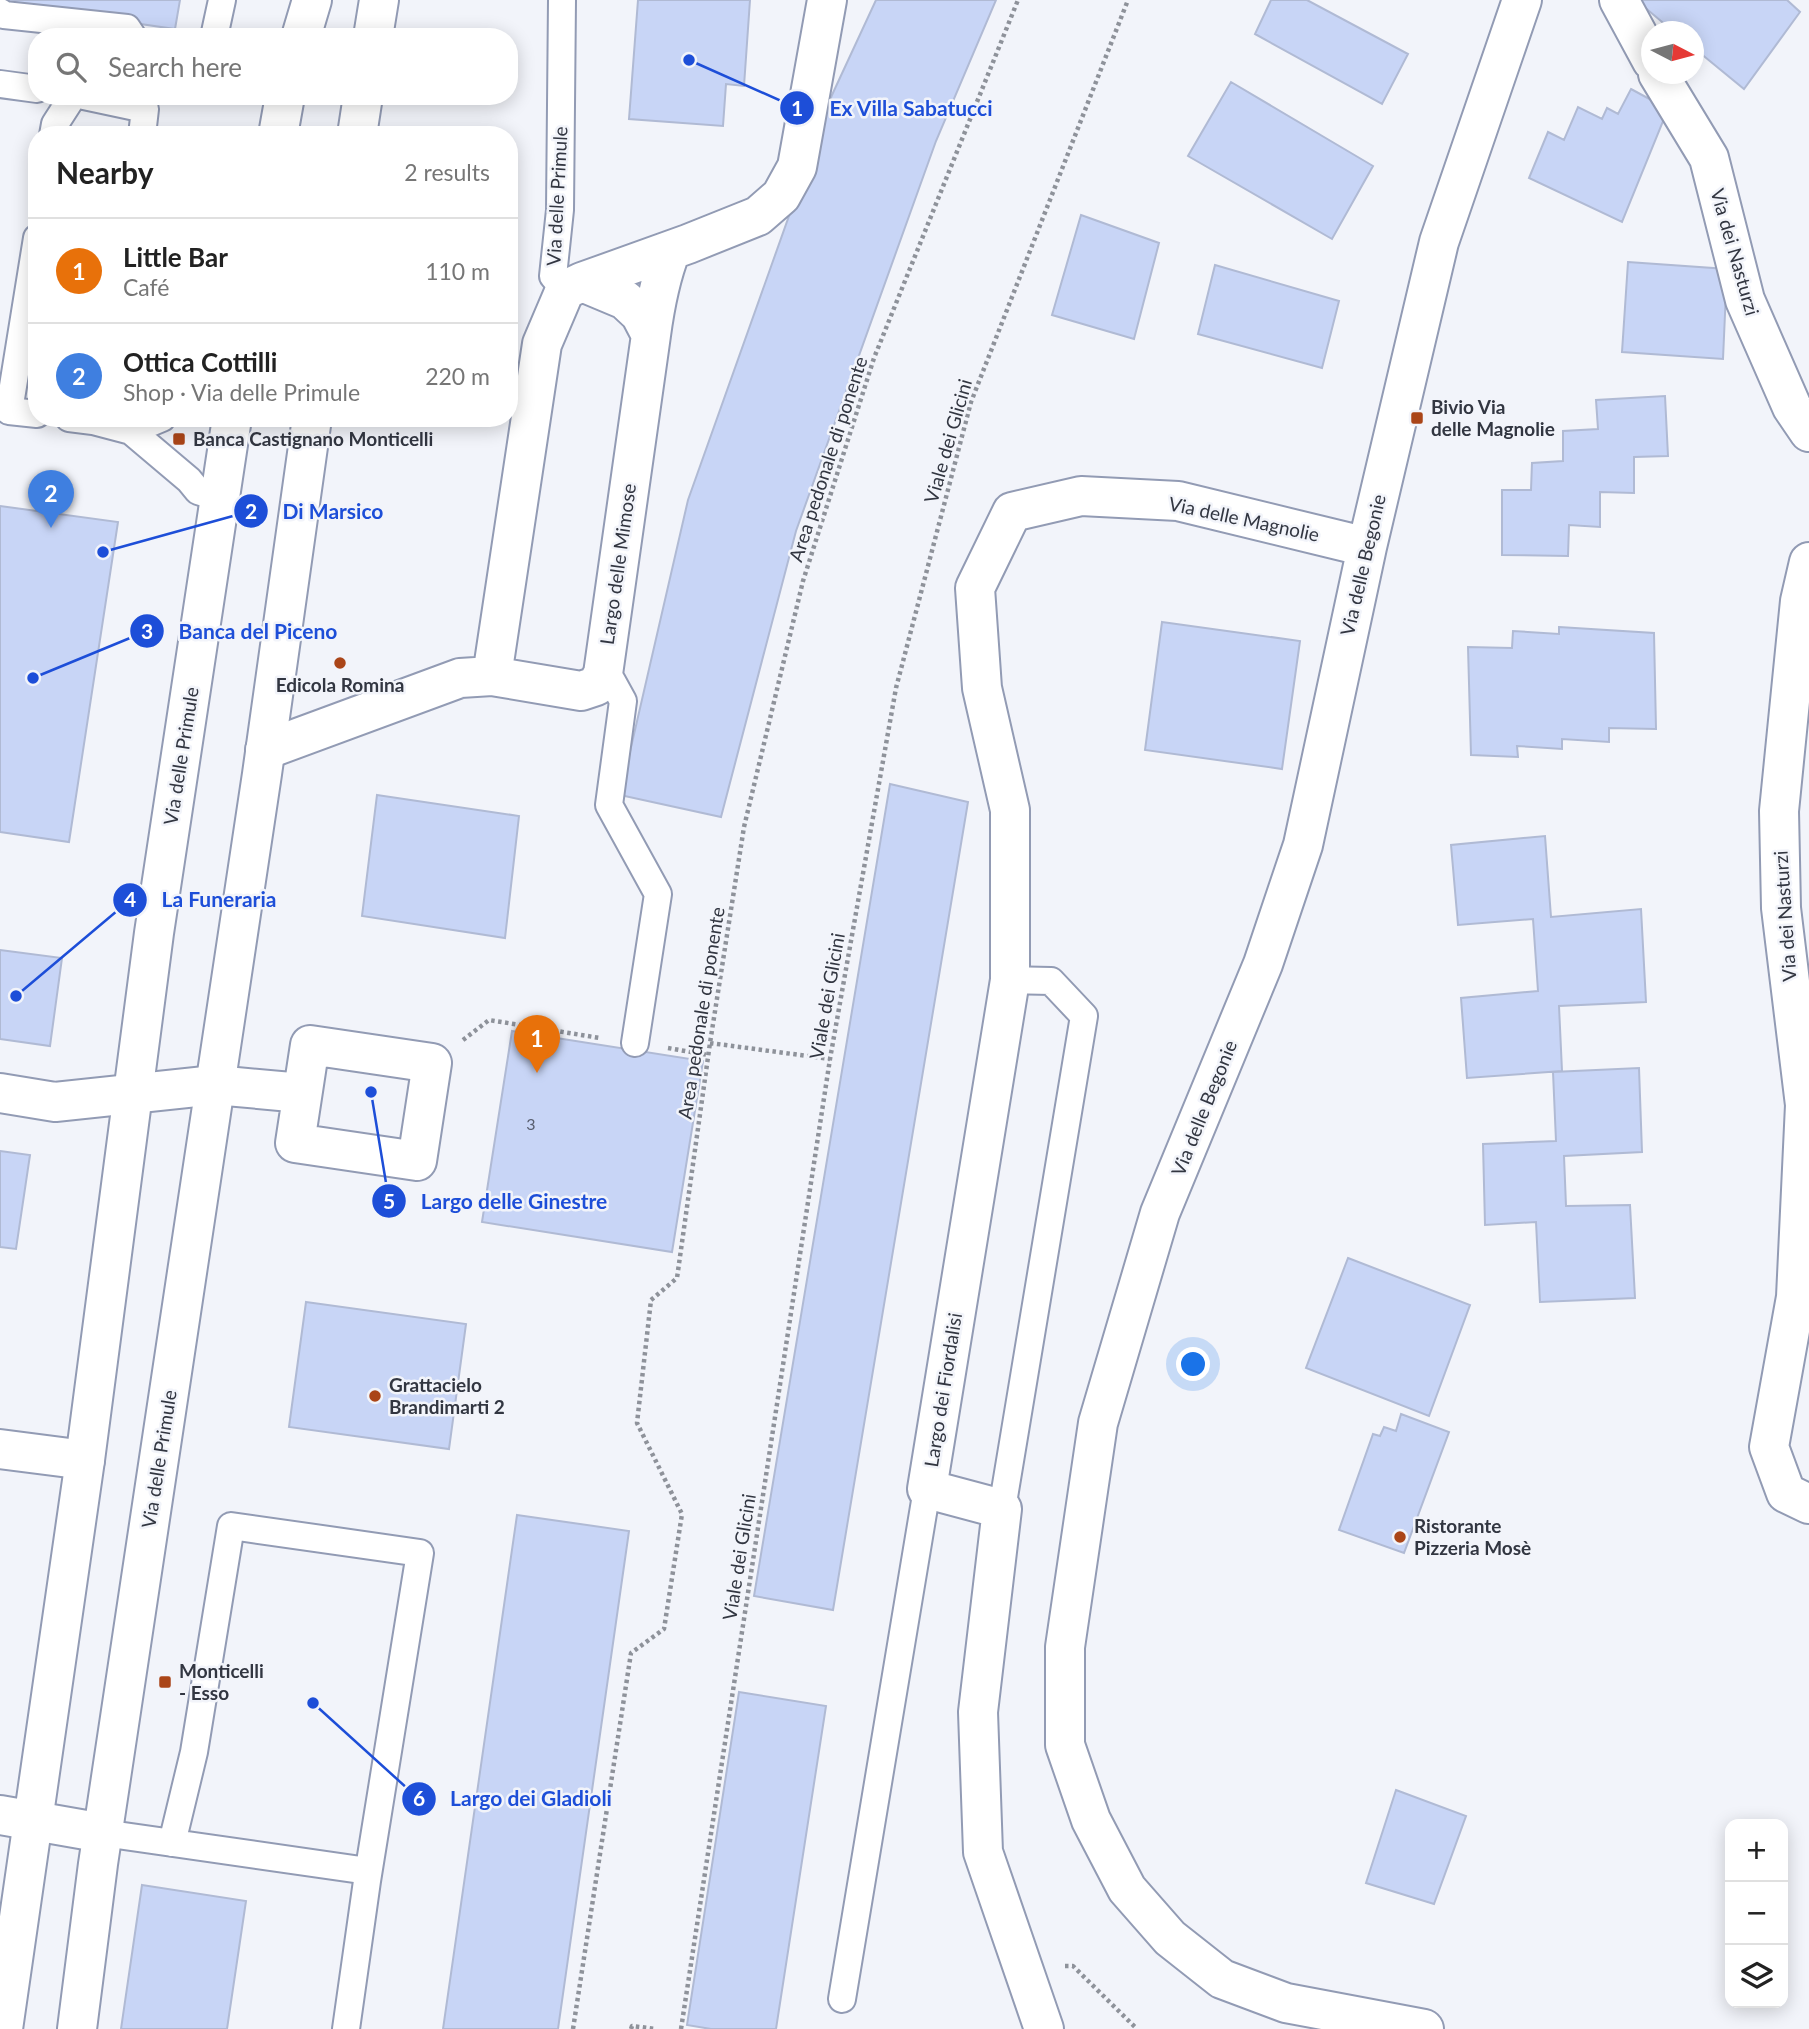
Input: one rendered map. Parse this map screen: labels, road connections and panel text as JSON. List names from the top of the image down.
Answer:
{
  "streets": {
    "street": [
      "Via delle Primule",
      "Via dei Nasturzi",
      "Via delle Magnolie",
      "Largo delle Mimose",
      "Via delle Begonie",
      "Largo dei Fiordalisi"
    ],
    "path": ["Viale dei Glicini", "Area pedonale di ponente"]
  },
  "crossings": [
    ["Via delle Magnolie", "Via delle Begonie"],
    ["Via delle Magnolie", "Largo dei Fiordalisi"]
  ],
  "places": {
    "other": [
      "Ex Villa Sabatucci",
      "Di Marsico",
      "Edicola Romina",
      "Banca del Piceno",
      "La Funeraria",
      "Largo delle Ginestre",
      "Grattacielo Brandimarti 2",
      "Ristorante Pizzeria Mosè",
      "Largo dei Gladioli"
    ],
    "transit": ["Bivio Via delle Magnolie", "Banca Castignano Monticelli", "Monticelli - Esso"]
  },
  "house_numbers": ["3"],
  "north": "right",
  "page": {
    "search": "Search here",
    "heading": ["Nearby", "2 results"],
    "list": [
      {
        "mark": "1",
        "name": "Little Bar",
        "note": "Café",
        "value": "110 m"
      },
      {
        "mark": "2",
        "name": "Ottica Cottilli",
        "note": "Shop · Via delle Primule",
        "value": "220 m"
      }
    ],
    "pins": ["2", "1"],
    "map_buttons": ["+", "−"]
  }
}
